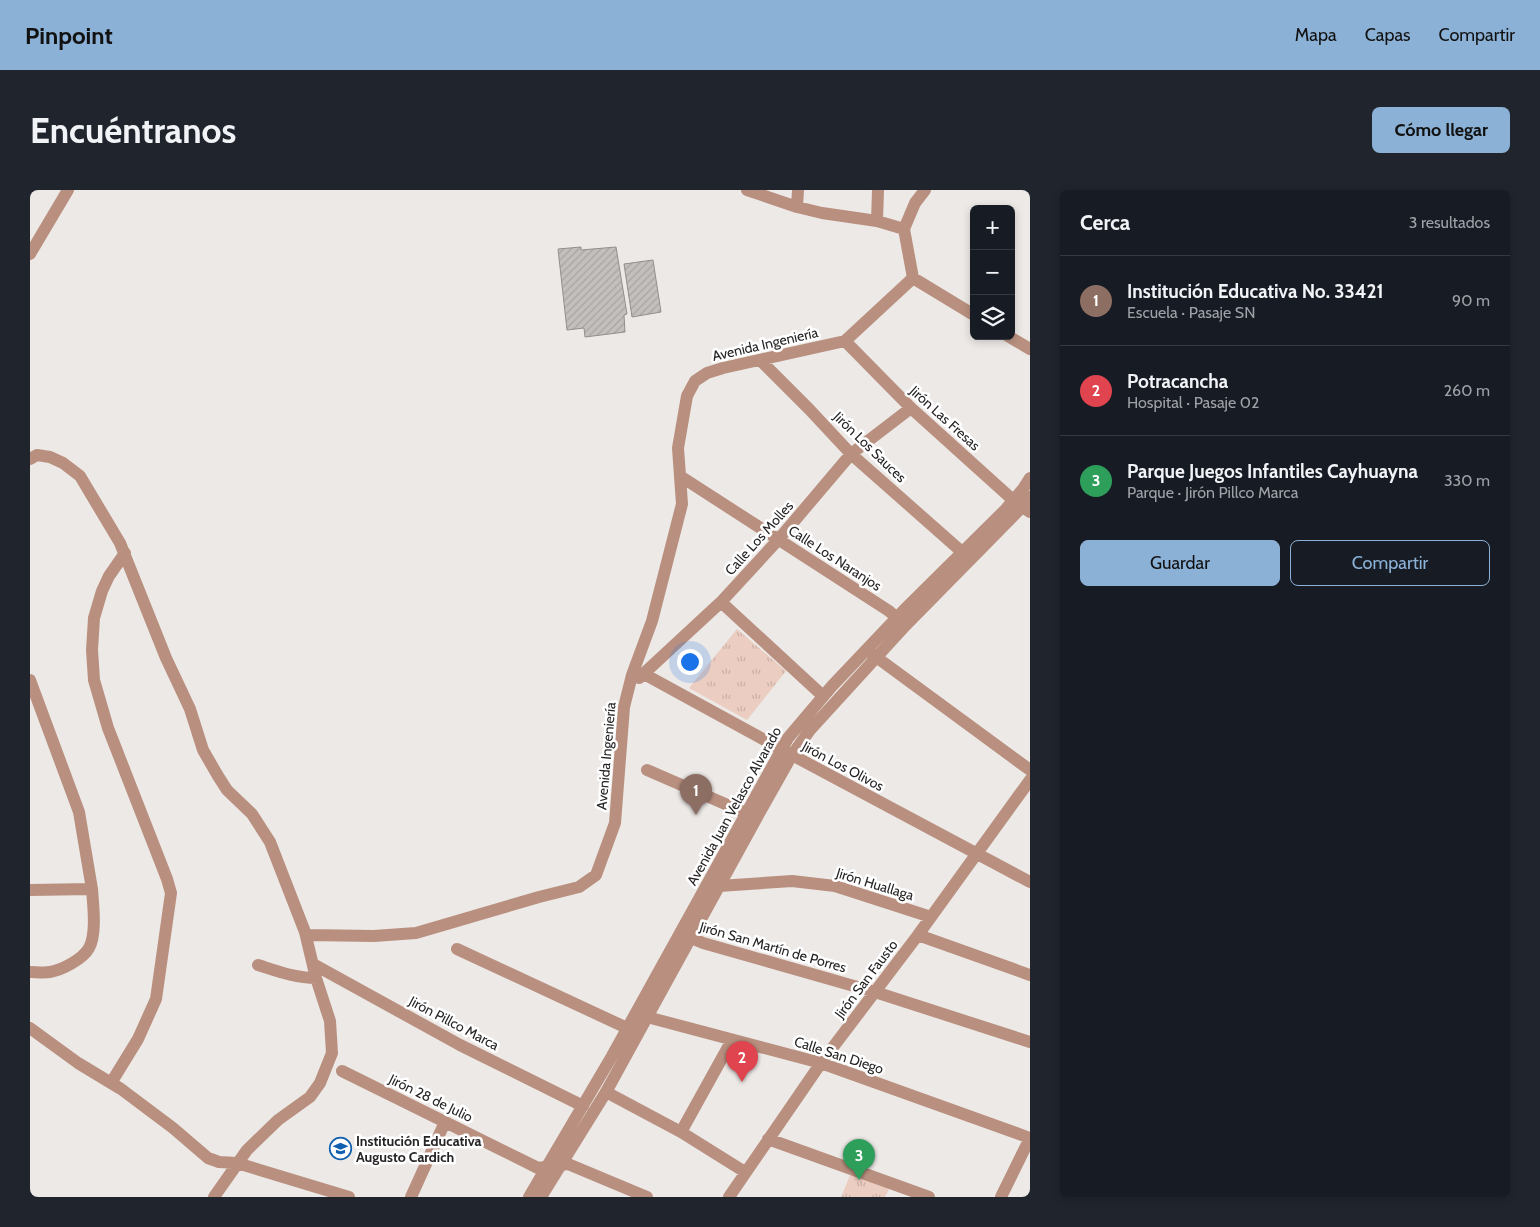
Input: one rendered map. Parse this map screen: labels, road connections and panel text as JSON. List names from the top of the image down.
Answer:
{
  "streets": {
    "street": [
      "Avenida Ingeniería",
      "Jirón Las Fresas",
      "Jirón Los Sauces",
      "Calle Los Molles",
      "Calle Los Naranjos",
      "Jirón Los Olivos",
      "Avenida Juan Velasco Alvarado",
      "Jirón Huallaga",
      "Jirón San Martín de Porres",
      "Jirón San Fausto",
      "Jirón Pillco Marca",
      "Calle San Diego",
      "Jirón 28 de Julio"
    ]
  },
  "crossings": [
    ["Avenida Ingeniería", "Jirón Las Fresas"],
    ["Avenida Ingeniería", "Jirón Los Sauces"],
    ["Avenida Ingeniería", "Calle Los Molles"],
    ["Avenida Ingeniería", "Calle Los Naranjos"],
    ["Jirón Las Fresas", "Calle Los Molles"],
    ["Jirón Las Fresas", "Avenida Juan Velasco Alvarado"],
    ["Jirón Los Sauces", "Calle Los Molles"],
    ["Jirón Los Sauces", "Calle Los Naranjos"],
    ["Jirón Los Sauces", "Avenida Juan Velasco Alvarado"],
    ["Calle Los Molles", "Calle Los Naranjos"],
    ["Calle Los Molles", "Jirón Los Olivos"],
    ["Calle Los Naranjos", "Avenida Juan Velasco Alvarado"],
    ["Jirón Los Olivos", "Avenida Juan Velasco Alvarado"],
    ["Jirón Los Olivos", "Jirón San Fausto"],
    ["Avenida Juan Velasco Alvarado", "Jirón Huallaga"],
    ["Avenida Juan Velasco Alvarado", "Jirón San Martín de Porres"],
    ["Avenida Juan Velasco Alvarado", "Jirón Pillco Marca"],
    ["Avenida Juan Velasco Alvarado", "Calle San Diego"],
    ["Avenida Juan Velasco Alvarado", "Jirón 28 de Julio"],
    ["Jirón Huallaga", "Jirón San Fausto"],
    ["Jirón San Martín de Porres", "Jirón San Fausto"],
    ["Jirón San Fausto", "Calle San Diego"]
  ],
  "places": {
    "school or university": ["Institución Educativa Augusto Cardich"]
  },
  "page": {
    "header": "Pinpoint",
    "nav": ["Mapa", "Capas", "Compartir"],
    "buttons": [
      "Cómo llegar",
      ["Guardar", "Compartir"]
    ],
    "title": "Encuéntranos",
    "heading": ["Cerca", "3 resultados"],
    "map_buttons": ["+", "−"],
    "list": [
      {
        "mark": "1",
        "name": "Institución Educativa No. 33421",
        "note": "Escuela · Pasaje SN",
        "value": "90 m"
      },
      {
        "mark": "2",
        "name": "Potracancha",
        "note": "Hospital · Pasaje 02",
        "value": "260 m"
      },
      {
        "mark": "3",
        "name": "Parque Juegos Infantiles Cayhuayna",
        "note": "Parque · Jirón Pillco Marca",
        "value": "330 m"
      }
    ],
    "pins": ["1", "2", "3"]
  }
}
